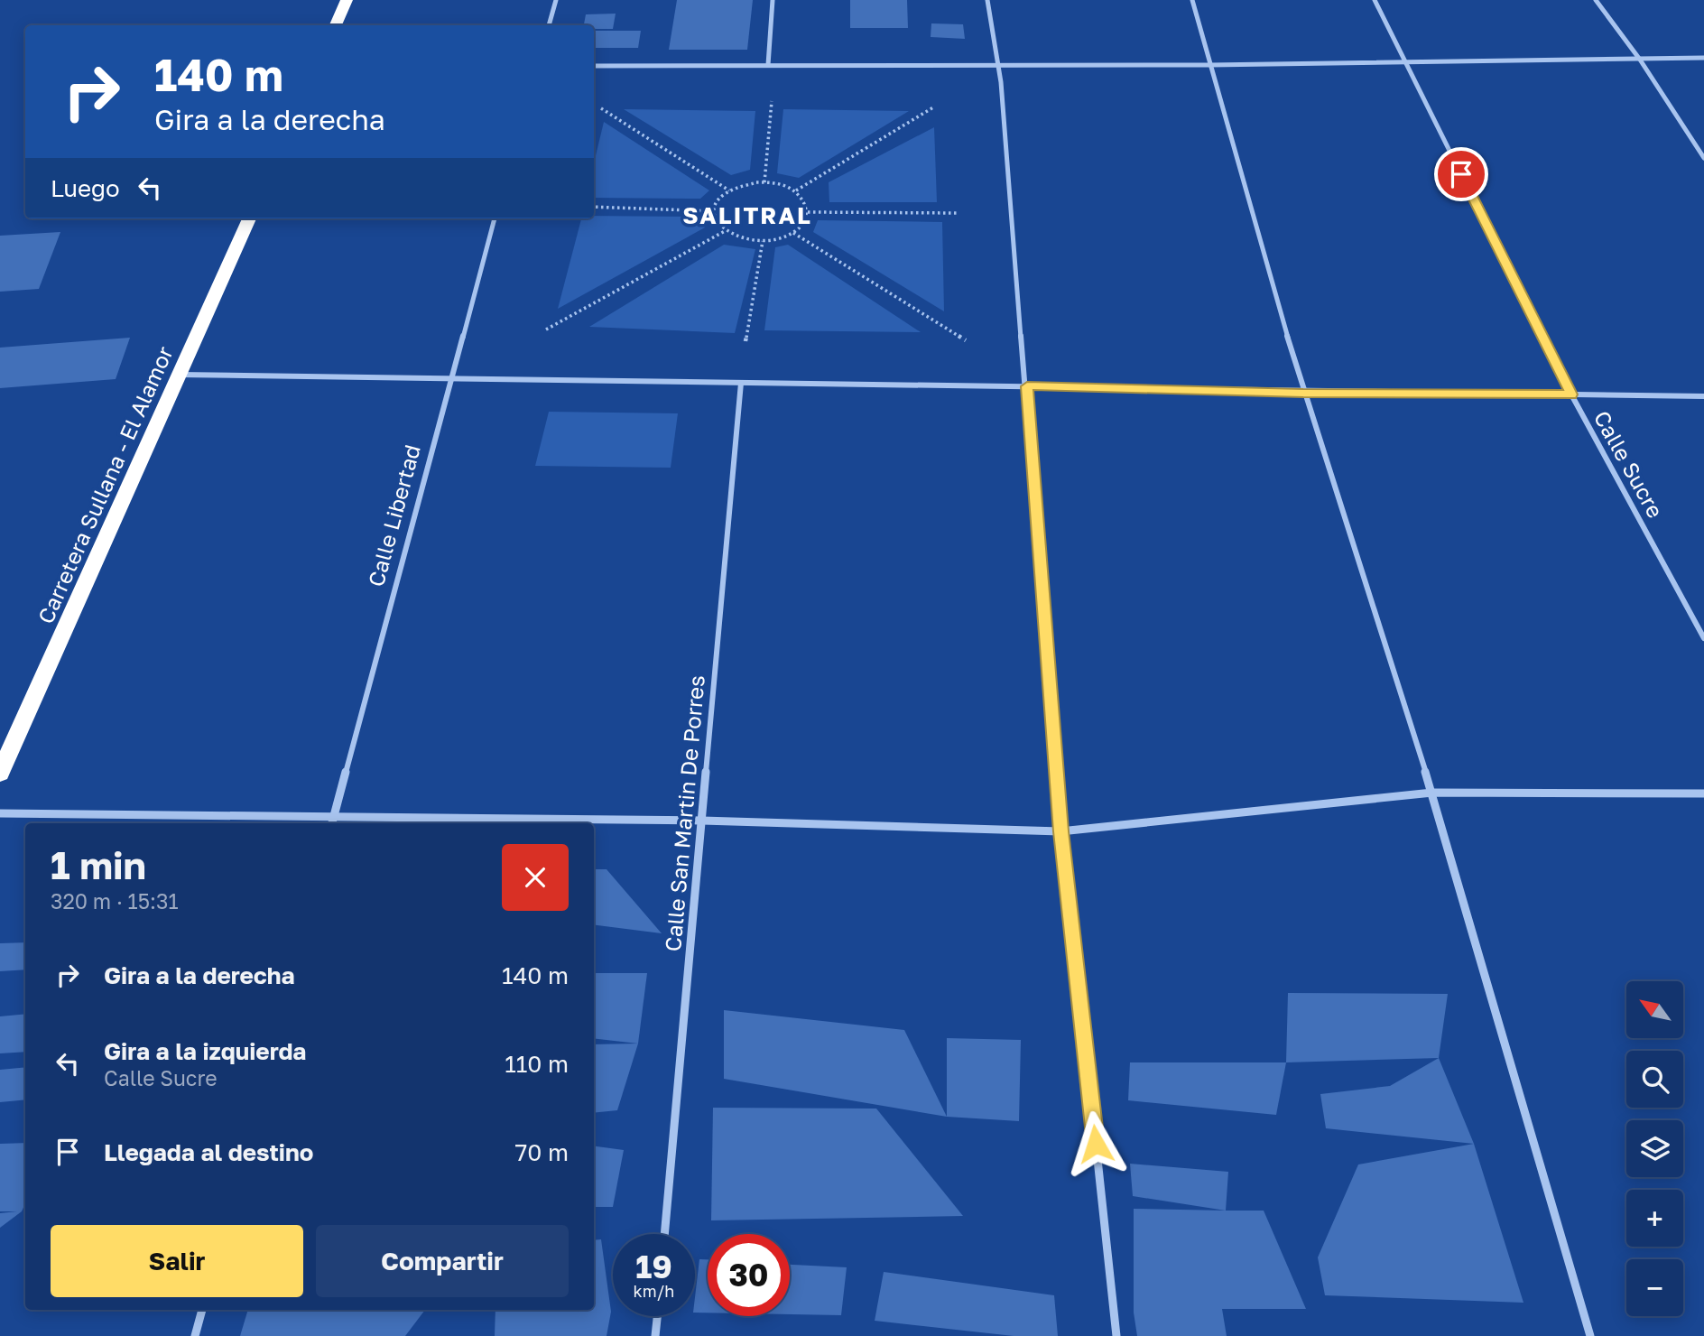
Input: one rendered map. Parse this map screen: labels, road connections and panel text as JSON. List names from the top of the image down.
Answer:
{
  "streets": {
    "highway": ["Carretera Sullana - El Alamor"],
    "street": ["Calle Sucre", "Calle Libertad", "Calle San Martin De Porres"]
  },
  "districts": ["SALITRAL"],
  "north": "top left",
  "page": {
    "turn": ["140 m", "Gira a la derecha"],
    "then": "Luego",
    "heading": ["1 min", "320 m · 15:31"],
    "list": [
      {
        "name": "Gira a la derecha",
        "value": "140 m"
      },
      {
        "name": "Gira a la izquierda",
        "note": "Calle Sucre",
        "value": "110 m"
      },
      {
        "name": "Llegada al destino",
        "value": "70 m"
      }
    ],
    "map_buttons": ["+", "−"],
    "buttons": ["Salir", "Compartir"],
    "speed": "19 km/h",
    "limit": "30"
  }
}
